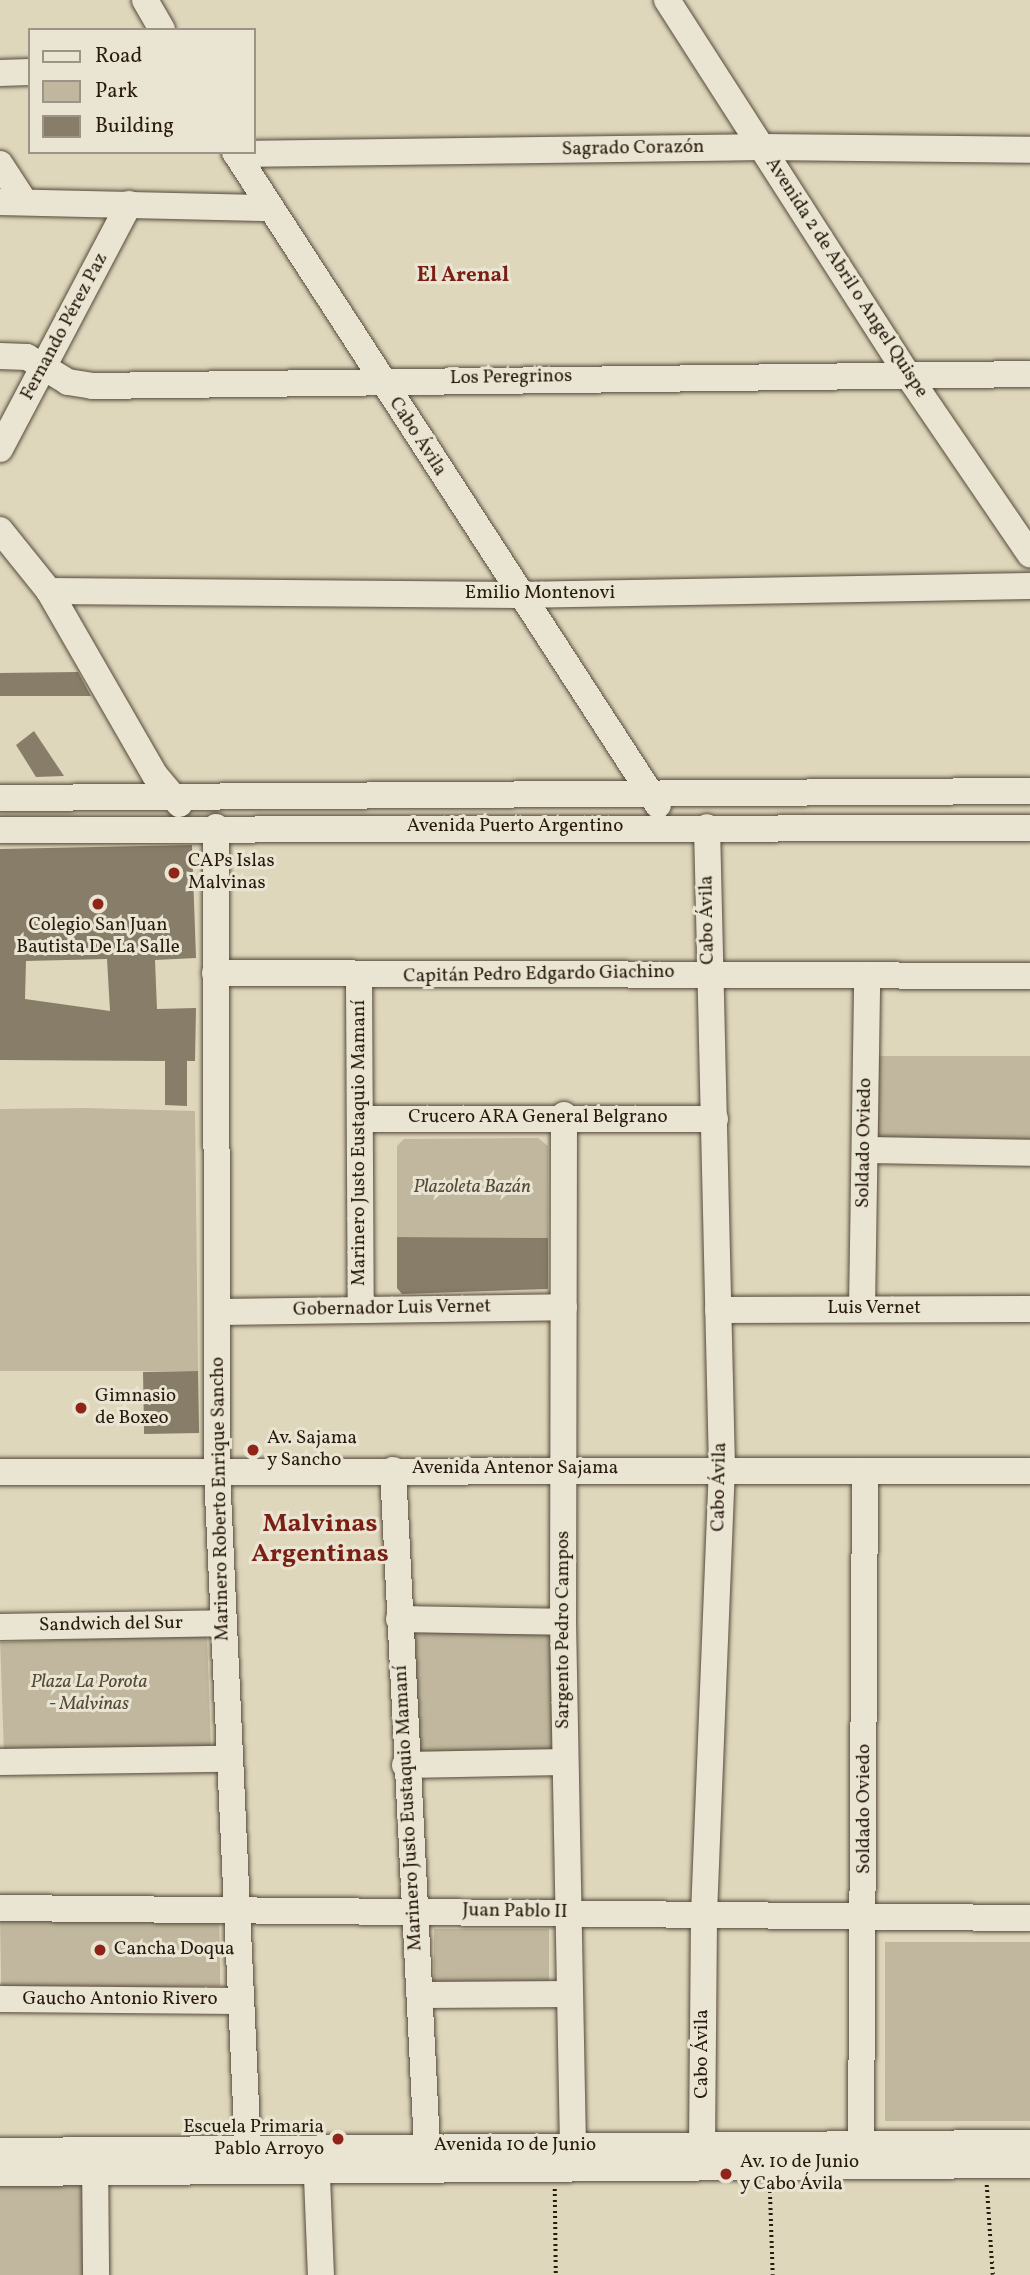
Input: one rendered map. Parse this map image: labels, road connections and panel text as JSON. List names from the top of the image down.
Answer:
{
  "streets": {
    "street": [
      "Sagrado Corazón",
      "Avenida 2 de Abril o Angel Quispe",
      "Fernando Pérez Paz",
      "Los Peregrinos",
      "Cabo Ávila",
      "Emilio Montenovi",
      "Avenida Puerto Argentino",
      "Capitán Pedro Edgardo Giachino",
      "Crucero ARA General Belgrano",
      "Marinero Justo Eustaquio Mamaní",
      "Soldado Oviedo",
      "Gobernador Luis Vernet",
      "Luis Vernet",
      "Avenida Antenor Sajama",
      "Marinero Roberto Enrique Sancho",
      "Sandwich del Sur",
      "Sargento Pedro Campos",
      "Juan Pablo II",
      "Gaucho Antonio Rivero",
      "Avenida 10 de Junio"
    ]
  },
  "crossings": [
    ["Sagrado Corazón", "Avenida 2 de Abril o Angel Quispe"],
    ["Avenida 2 de Abril o Angel Quispe", "Los Peregrinos"],
    ["Fernando Pérez Paz", "Los Peregrinos"],
    ["Los Peregrinos", "Cabo Ávila"],
    ["Cabo Ávila", "Emilio Montenovi"],
    ["Cabo Ávila", "Avenida Puerto Argentino"],
    ["Cabo Ávila", "Capitán Pedro Edgardo Giachino"],
    ["Cabo Ávila", "Crucero ARA General Belgrano"],
    ["Cabo Ávila", "Luis Vernet"],
    ["Cabo Ávila", "Avenida Antenor Sajama"],
    ["Cabo Ávila", "Juan Pablo II"],
    ["Cabo Ávila", "Avenida 10 de Junio"],
    ["Avenida Puerto Argentino", "Marinero Roberto Enrique Sancho"],
    ["Capitán Pedro Edgardo Giachino", "Marinero Justo Eustaquio Mamaní"],
    ["Capitán Pedro Edgardo Giachino", "Soldado Oviedo"],
    ["Capitán Pedro Edgardo Giachino", "Marinero Roberto Enrique Sancho"],
    ["Crucero ARA General Belgrano", "Marinero Justo Eustaquio Mamaní"],
    ["Crucero ARA General Belgrano", "Sargento Pedro Campos"],
    ["Marinero Justo Eustaquio Mamaní", "Gobernador Luis Vernet"],
    ["Marinero Justo Eustaquio Mamaní", "Avenida Antenor Sajama"],
    ["Marinero Justo Eustaquio Mamaní", "Juan Pablo II"],
    ["Marinero Justo Eustaquio Mamaní", "Avenida 10 de Junio"],
    ["Soldado Oviedo", "Luis Vernet"],
    ["Soldado Oviedo", "Avenida Antenor Sajama"],
    ["Soldado Oviedo", "Juan Pablo II"],
    ["Soldado Oviedo", "Avenida 10 de Junio"],
    ["Gobernador Luis Vernet", "Marinero Roberto Enrique Sancho"],
    ["Gobernador Luis Vernet", "Sargento Pedro Campos"],
    ["Avenida Antenor Sajama", "Marinero Roberto Enrique Sancho"],
    ["Avenida Antenor Sajama", "Sargento Pedro Campos"],
    ["Marinero Roberto Enrique Sancho", "Sandwich del Sur"],
    ["Marinero Roberto Enrique Sancho", "Juan Pablo II"],
    ["Marinero Roberto Enrique Sancho", "Gaucho Antonio Rivero"],
    ["Marinero Roberto Enrique Sancho", "Avenida 10 de Junio"],
    ["Sargento Pedro Campos", "Juan Pablo II"],
    ["Sargento Pedro Campos", "Avenida 10 de Junio"]
  ],
  "districts": ["El Arenal", "Malvinas Argentinas"],
  "parks": ["Plazoleta Bazán", "Plaza La Porota - Malvinas"],
  "places": [
    "CAPs Islas Malvinas",
    "Colegio San Juan Bautista De La Salle",
    "Gimnasio de Boxeo",
    "Av. Sajama y Sancho",
    "Cancha Doqua",
    "Escuela Primaria Pablo Arroyo",
    "Av. 10 de Junio y Cabo Ávila"
  ],
  "legend": ["Road", "Park", "Building"]
}
